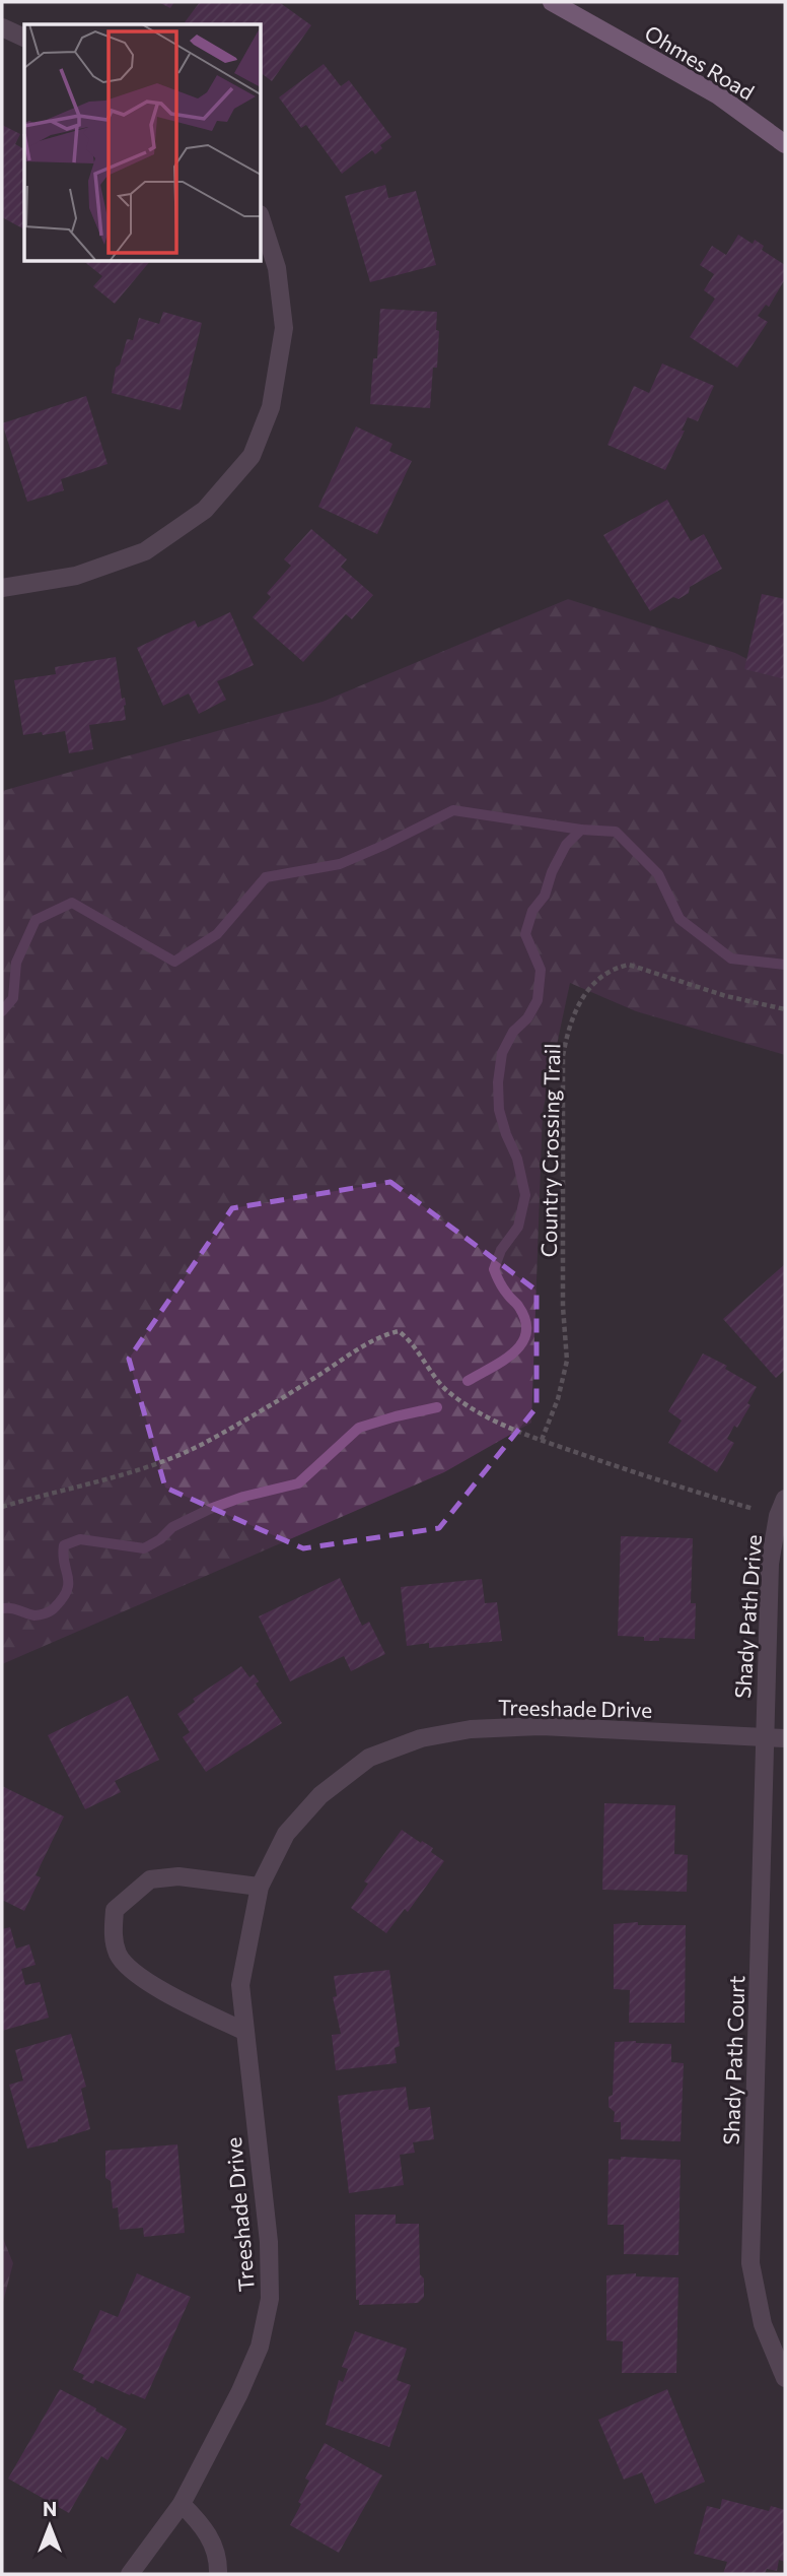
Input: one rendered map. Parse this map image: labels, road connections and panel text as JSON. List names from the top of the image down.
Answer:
{
  "streets": {
    "main road": ["Ohmes Road"],
    "street": ["Shady Path Drive", "Treeshade Drive", "Shady Path Court"],
    "path": ["Country Crossing Trail"]
  },
  "crossings": [
    ["Shady Path Drive", "Treeshade Drive"],
    ["Shady Path Drive", "Shady Path Court"],
    ["Treeshade Drive", "Shady Path Court"]
  ],
  "north": "top"
}
